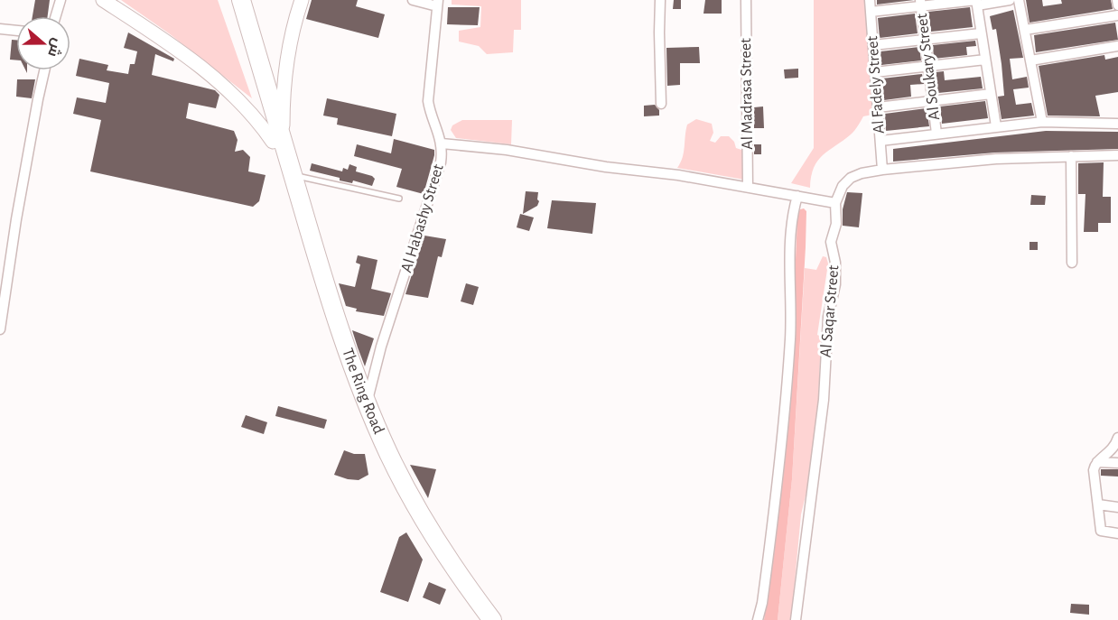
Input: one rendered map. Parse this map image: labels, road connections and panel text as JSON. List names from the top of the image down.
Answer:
{
  "streets": {
    "highway": ["The Ring Road"],
    "street": [
      "Al Soukary Street",
      "Al Fadely Street",
      "Al Madrasa Street",
      "Al Habashy Street",
      "Al Saqar Street"
    ]
  },
  "crossings": [
    ["Al Fadely Street", "Al Saqar Street"],
    ["Al Habashy Street", "The Ring Road"]
  ],
  "north": "right"
}
